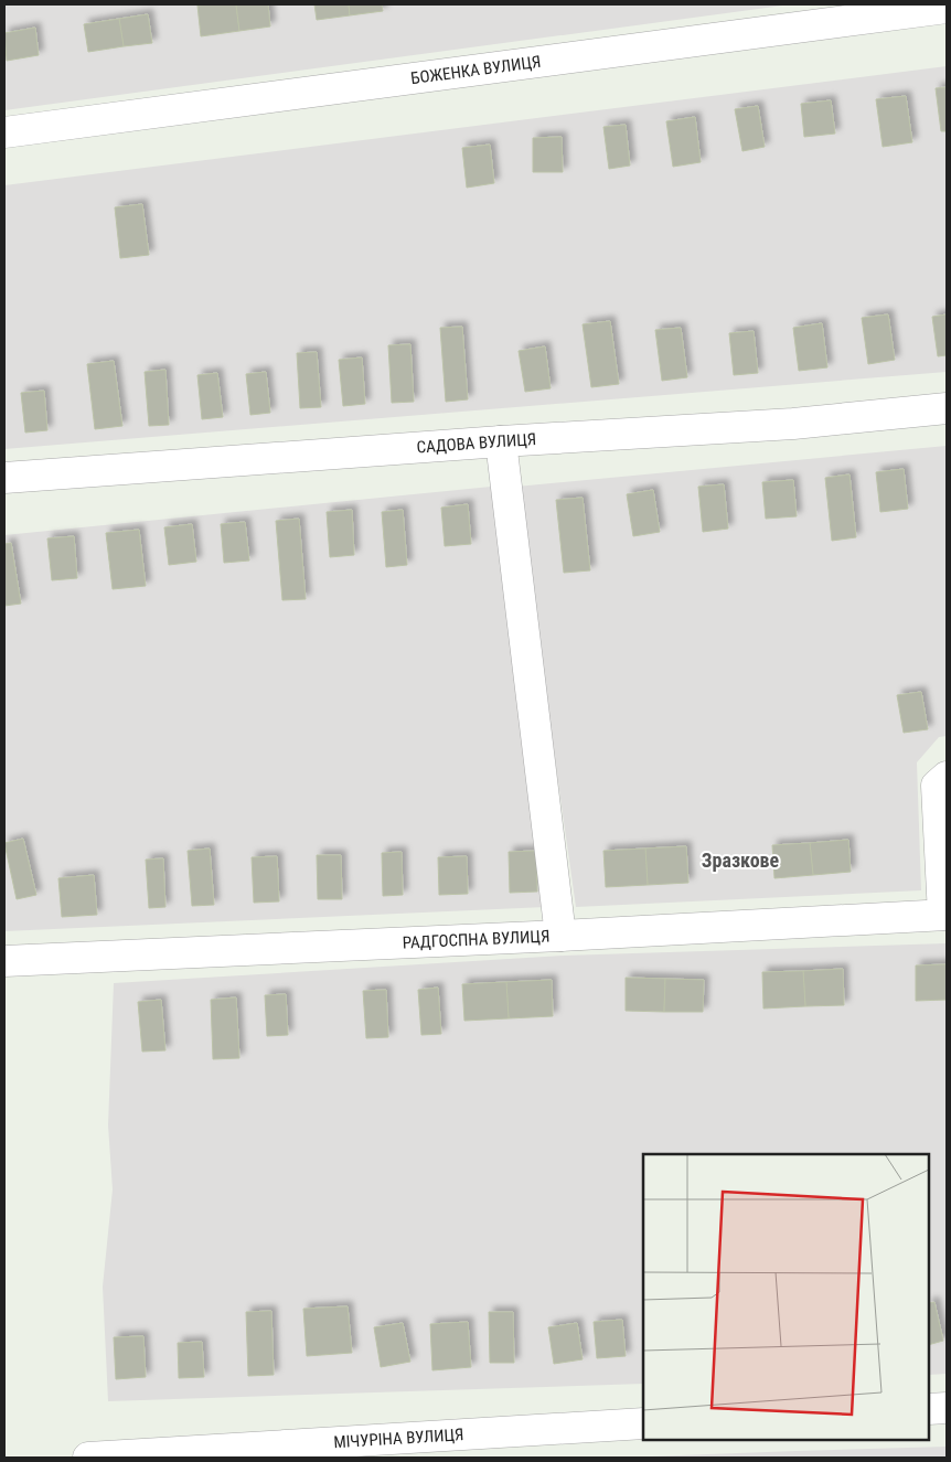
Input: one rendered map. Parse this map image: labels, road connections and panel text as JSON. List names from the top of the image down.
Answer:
{
  "streets": {
    "street": [
      "БОЖЕНКА ВУЛИЦЯ",
      "САДОВА ВУЛИЦЯ",
      "РАДГОСПНА ВУЛИЦЯ",
      "МІЧУРІНА ВУЛИЦЯ"
    ]
  },
  "districts": ["Зразкове"]
}
